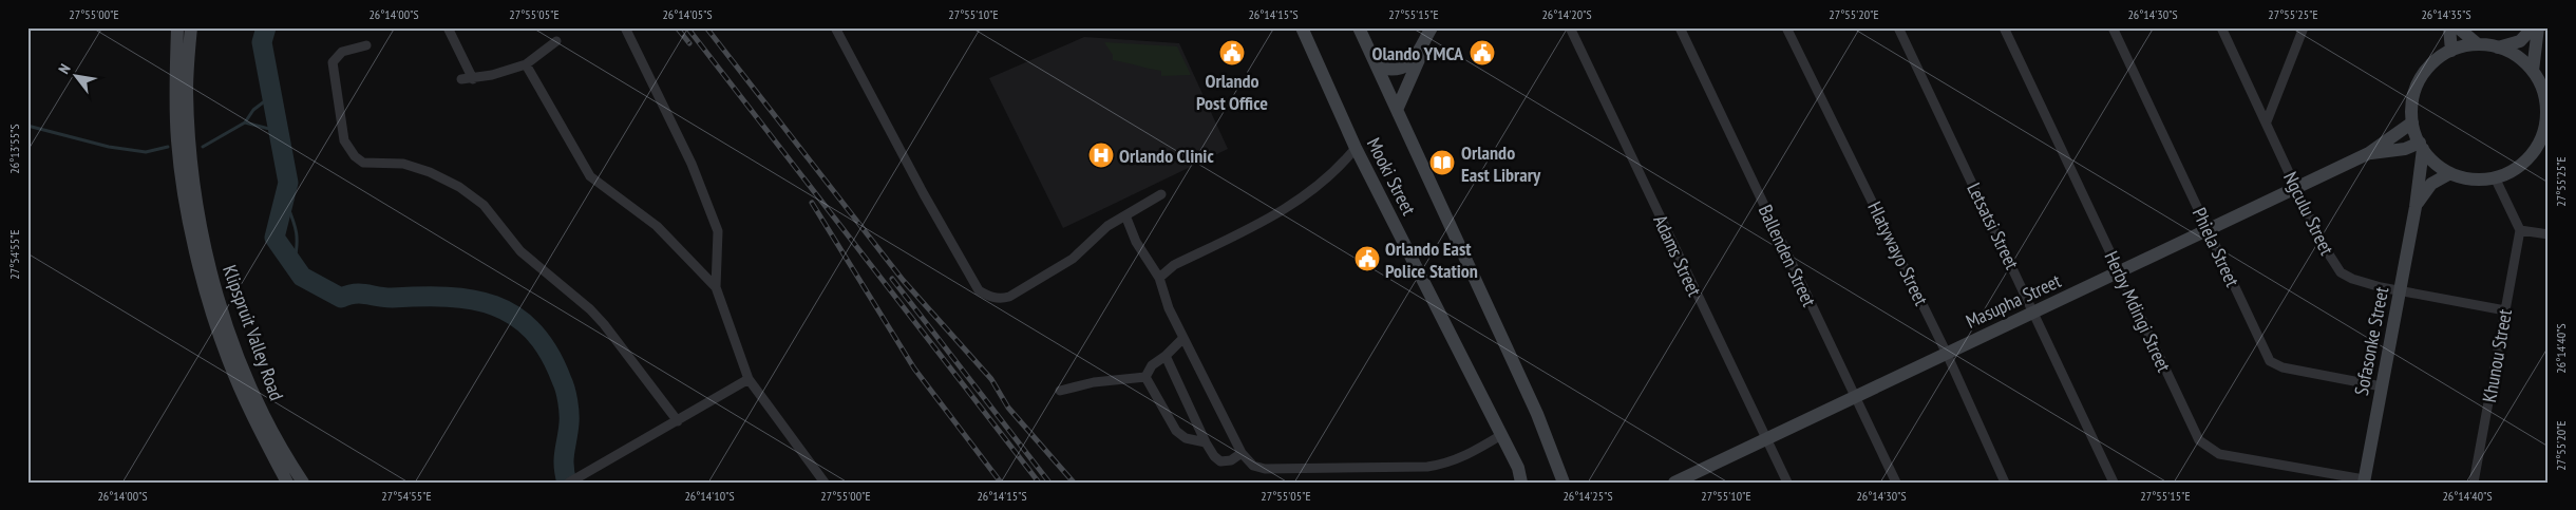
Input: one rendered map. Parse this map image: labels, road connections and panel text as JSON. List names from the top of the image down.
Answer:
{
  "streets": {
    "main road": [
      "Mooki Street",
      "Masupha Street",
      "Klipspruit Valley Road",
      "Sofasonke Street"
    ],
    "street": [
      "Ngculu Street",
      "Letsatsi Street",
      "Phiela Street",
      "Hlatywayo Street",
      "Adams Street",
      "Ballenden Street",
      "Herby Mdingi Street",
      "Khunou Street"
    ]
  },
  "crossings": [
    ["Ngculu Street", "Masupha Street"],
    ["Ngculu Street", "Sofasonke Street"],
    ["Ngculu Street", "Khunou Street"],
    ["Letsatsi Street", "Masupha Street"],
    ["Phiela Street", "Masupha Street"],
    ["Phiela Street", "Sofasonke Street"],
    ["Hlatywayo Street", "Masupha Street"],
    ["Adams Street", "Masupha Street"],
    ["Ballenden Street", "Masupha Street"],
    ["Masupha Street", "Herby Mdingi Street"],
    ["Masupha Street", "Sofasonke Street"],
    ["Herby Mdingi Street", "Sofasonke Street"]
  ],
  "places": {
    "public building": ["Orlando Post Office", "Olando YMCA", "Orlando East Police Station"],
    "hospital": ["Orlando Clinic"],
    "library": ["Orlando East Library"]
  },
  "north": "top left",
  "coordinates": [
    "27°55'00\"E",
    "26°14'00\"S",
    "27°55'05\"E",
    "26°14'05\"S",
    "27°55'10\"E",
    "26°14'15\"S",
    "27°55'15\"E",
    "26°14'20\"S",
    "27°55'20\"E",
    "26°14'30\"S",
    "27°55'25\"E",
    "26°14'35\"S",
    "26°13'55\"S",
    "27°54'55\"E",
    "26°14'40\"S",
    "26°14'10\"S",
    "26°14'25\"S"
  ]
}
